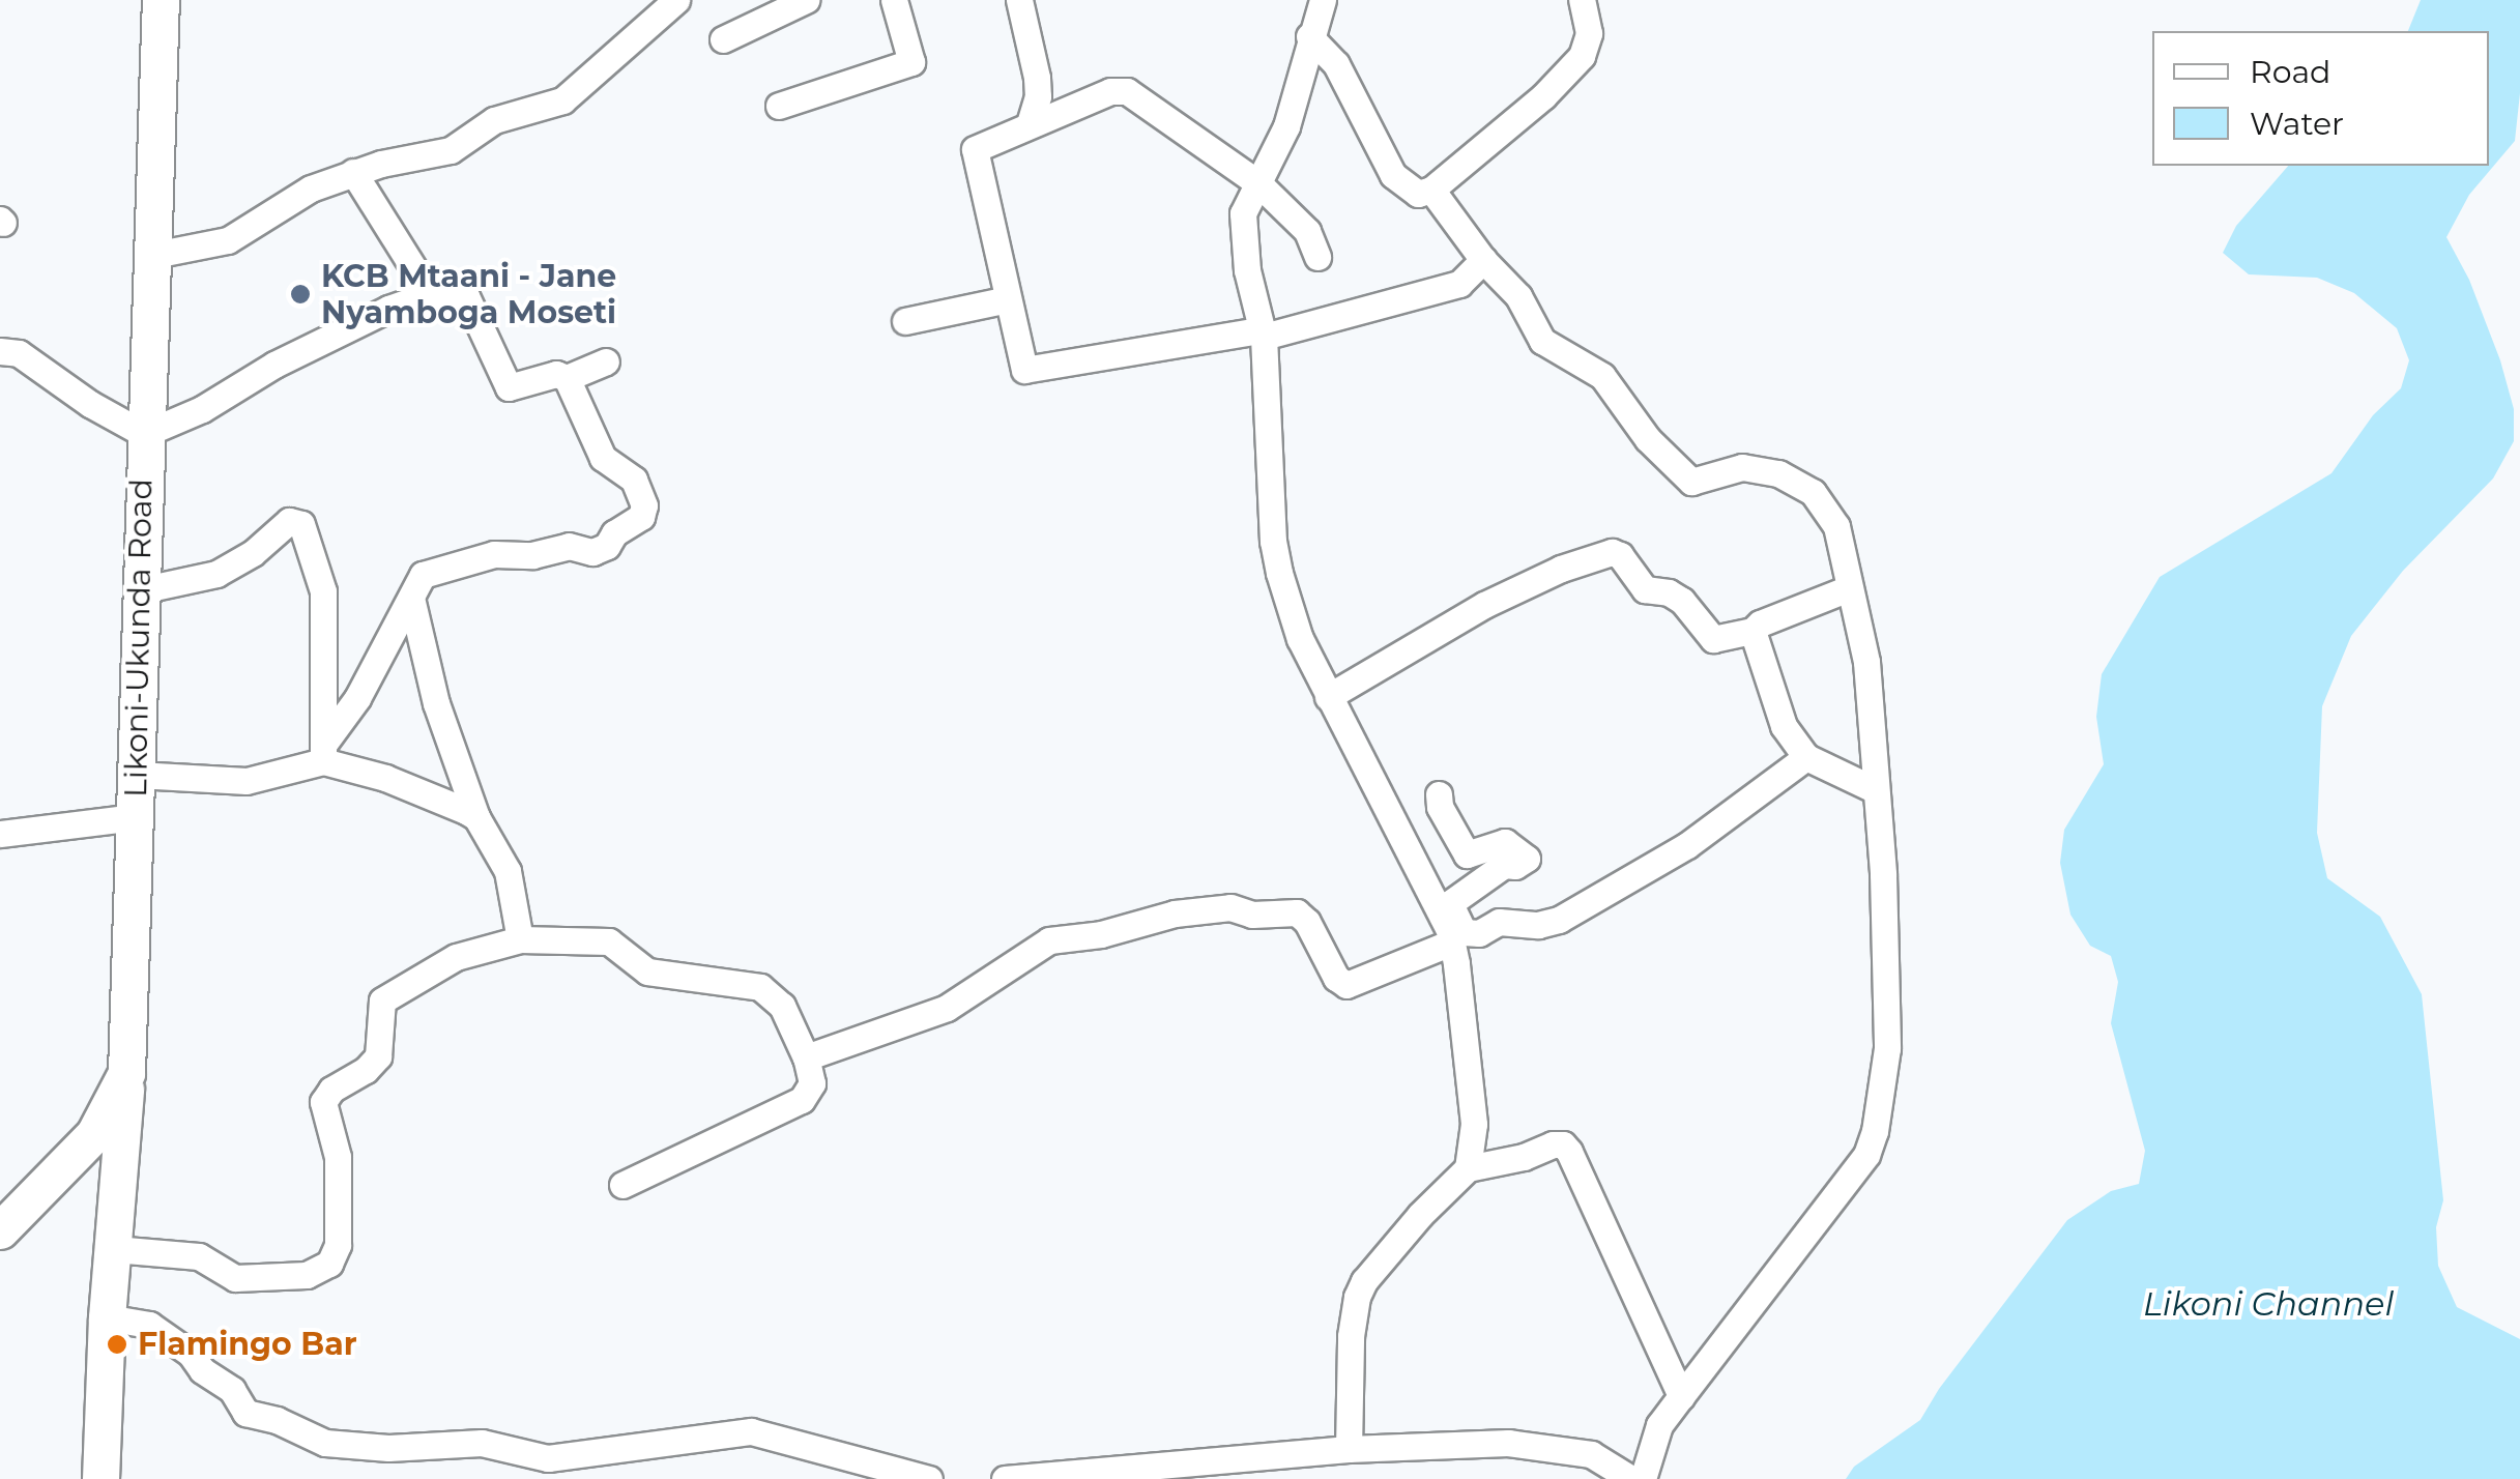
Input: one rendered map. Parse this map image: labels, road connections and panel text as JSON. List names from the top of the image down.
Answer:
{
  "streets": {
    "highway": ["Likoni-Ukunda Road"]
  },
  "water": ["Likoni Channel"],
  "places": ["KCB Mtaani - Jane Nyamboga Moseti", "Flamingo Bar"],
  "legend": ["Road", "Water"]
}
